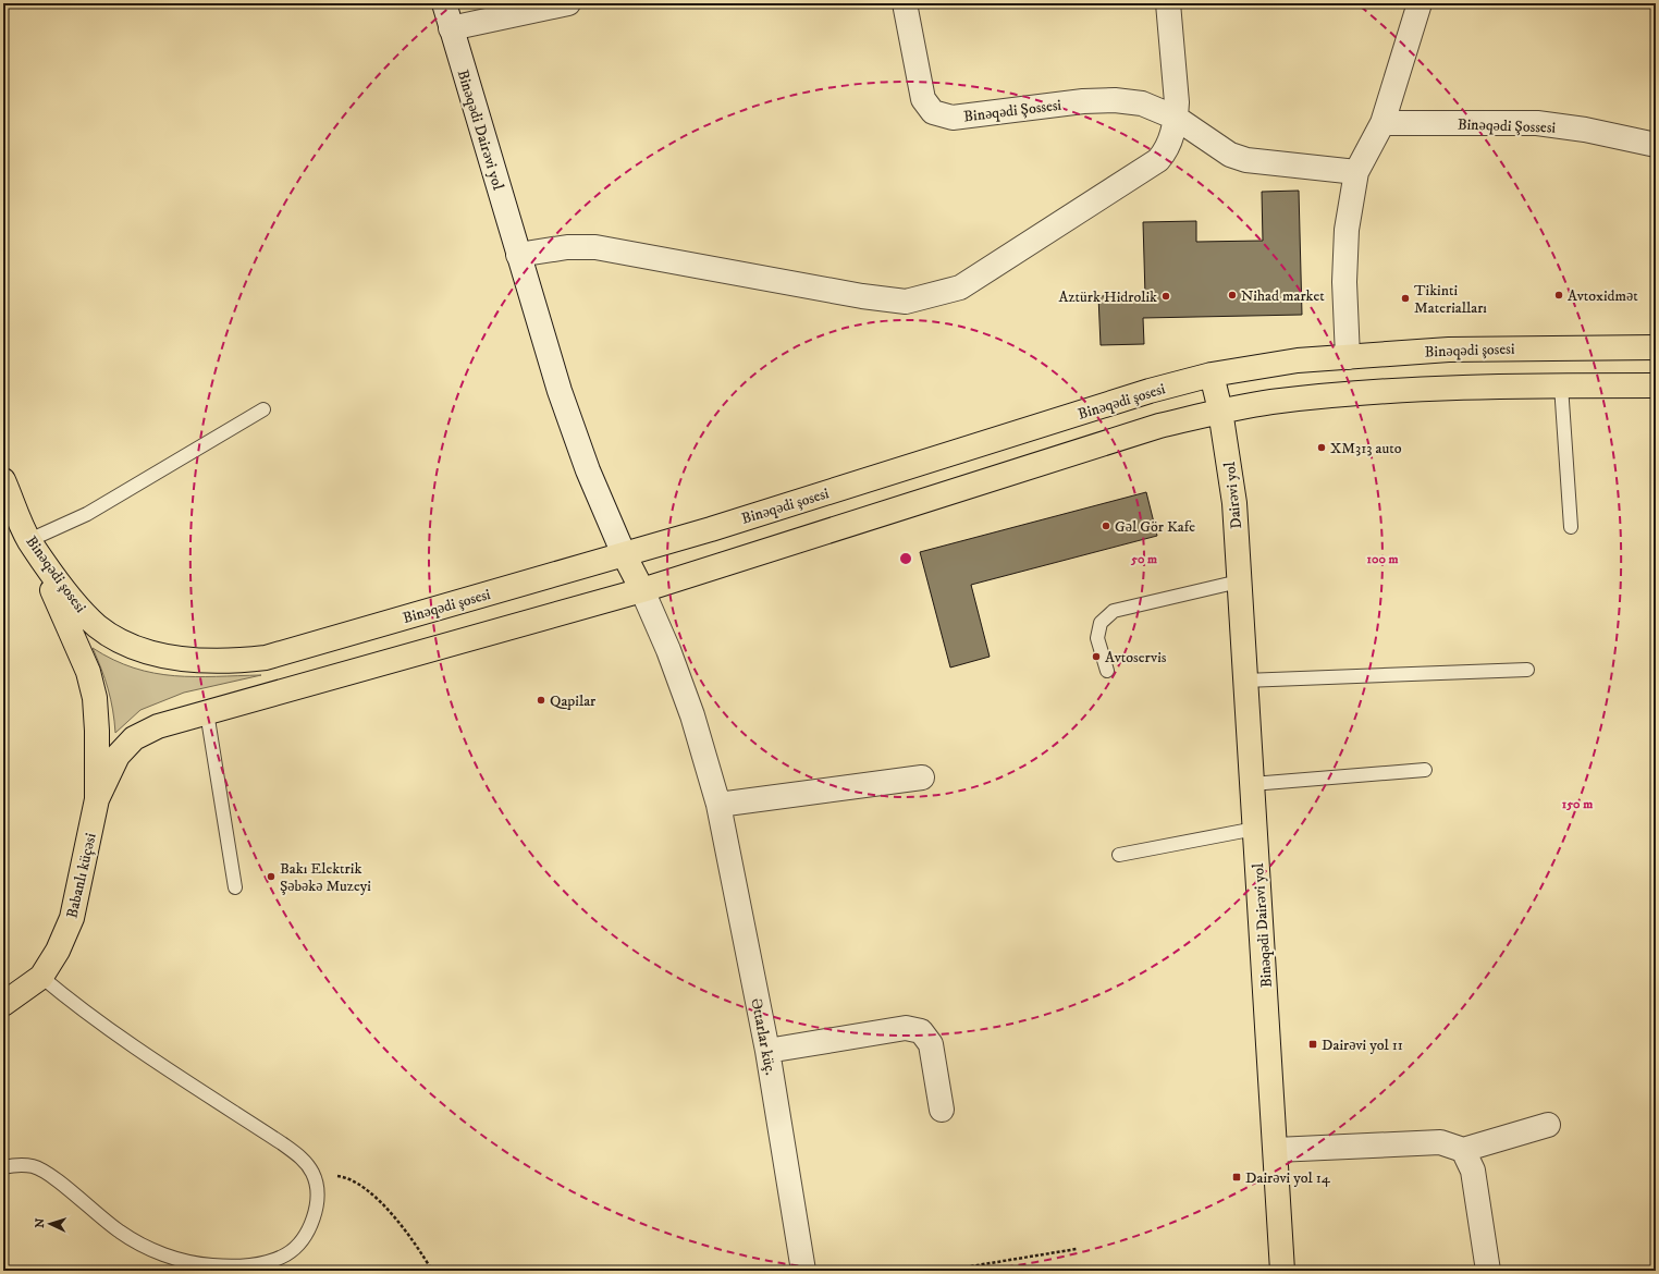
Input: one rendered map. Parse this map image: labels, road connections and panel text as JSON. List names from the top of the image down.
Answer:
{
  "streets": {
    "main road": [
      "Binəqədi Dairəvi yol",
      "Binəqədi şosesi",
      "Dairəvi yol",
      "Babanlı küçəsi"
    ],
    "street": ["Binəqədi Şossesi", "Əttarlar küç."]
  },
  "crossings": [
    ["Binəqədi Dairəvi yol", "Binəqədi şosesi"],
    ["Binəqədi Dairəvi yol", "Dairəvi yol"],
    ["Binəqədi şosesi", "Dairəvi yol"]
  ],
  "places": {
    "other": [
      "Nihad market",
      "Avtoxidmət",
      "Aztürk Hidrolik",
      "Tikinti Materialları",
      "XM313 auto",
      "Gəl Gör Kafe",
      "Avtoservis",
      "Qapilar",
      "Bakı Elektrik Şəbəkə Muzeyi"
    ],
    "transit": ["Dairəvi yol 11", "Dairəvi yol 14"]
  },
  "north": "left",
  "rings": ["50 m", "100 m", "150 m"]
}
